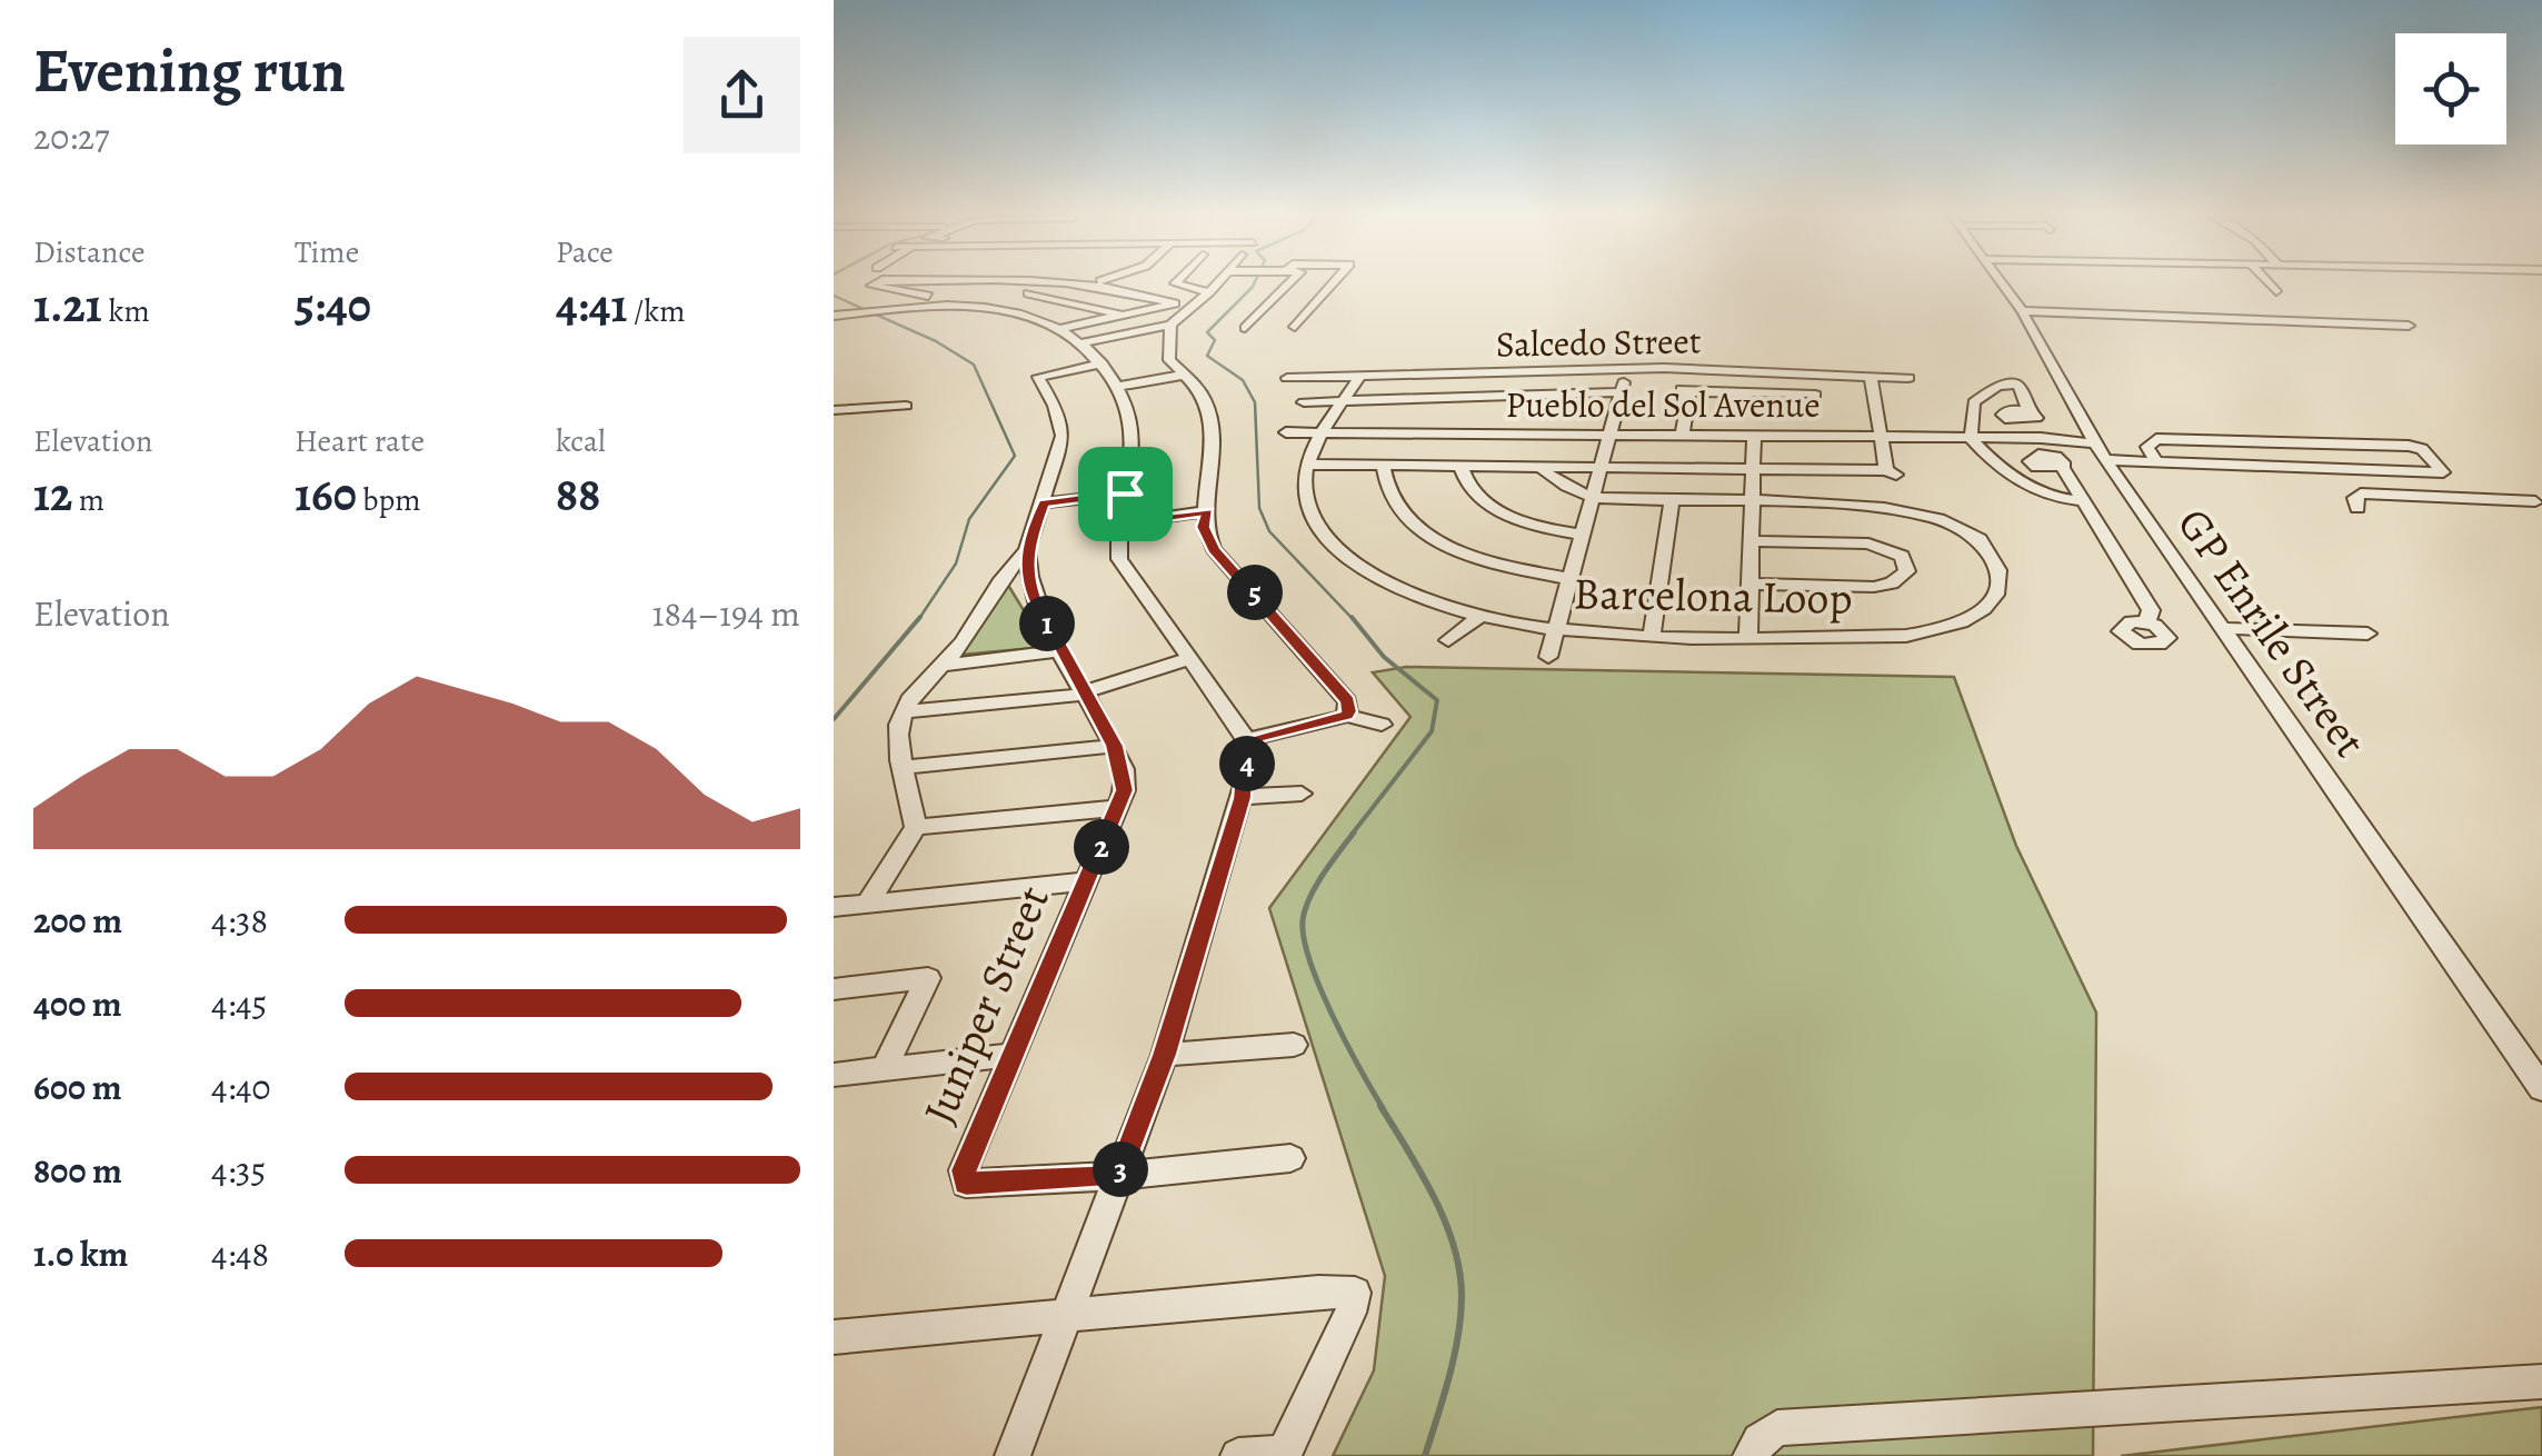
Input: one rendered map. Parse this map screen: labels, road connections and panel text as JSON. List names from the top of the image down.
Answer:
{
  "streets": {
    "street": [
      "Salcedo Street",
      "Pueblo del Sol Avenue",
      "Barcelona Loop",
      "GP Enrile Street",
      "Juniper Street"
    ]
  },
  "crossings": [
    ["Pueblo del Sol Avenue", "GP Enrile Street"]
  ],
  "page": {
    "heading": ["Evening run", "20:27"],
    "stats": [
      ["Distance", "1.21 km"],
      ["Time", "5:40"],
      ["Pace", "4:41 /km"],
      ["Elevation", "12 m"],
      ["Heart rate", "160 bpm"],
      ["kcal", "88"]
    ],
    "pins": [
      "5",
      "1",
      "4",
      "2",
      "3"
    ],
    "chart": ["Elevation", "184–194 m"],
    "list": [
      {
        "name": "200 m",
        "note": "4:38"
      },
      {
        "name": "400 m",
        "note": "4:45"
      },
      {
        "name": "600 m",
        "note": "4:40"
      },
      {
        "name": "800 m",
        "note": "4:35"
      },
      {
        "name": "1.0 km",
        "note": "4:48"
      }
    ]
  }
}
